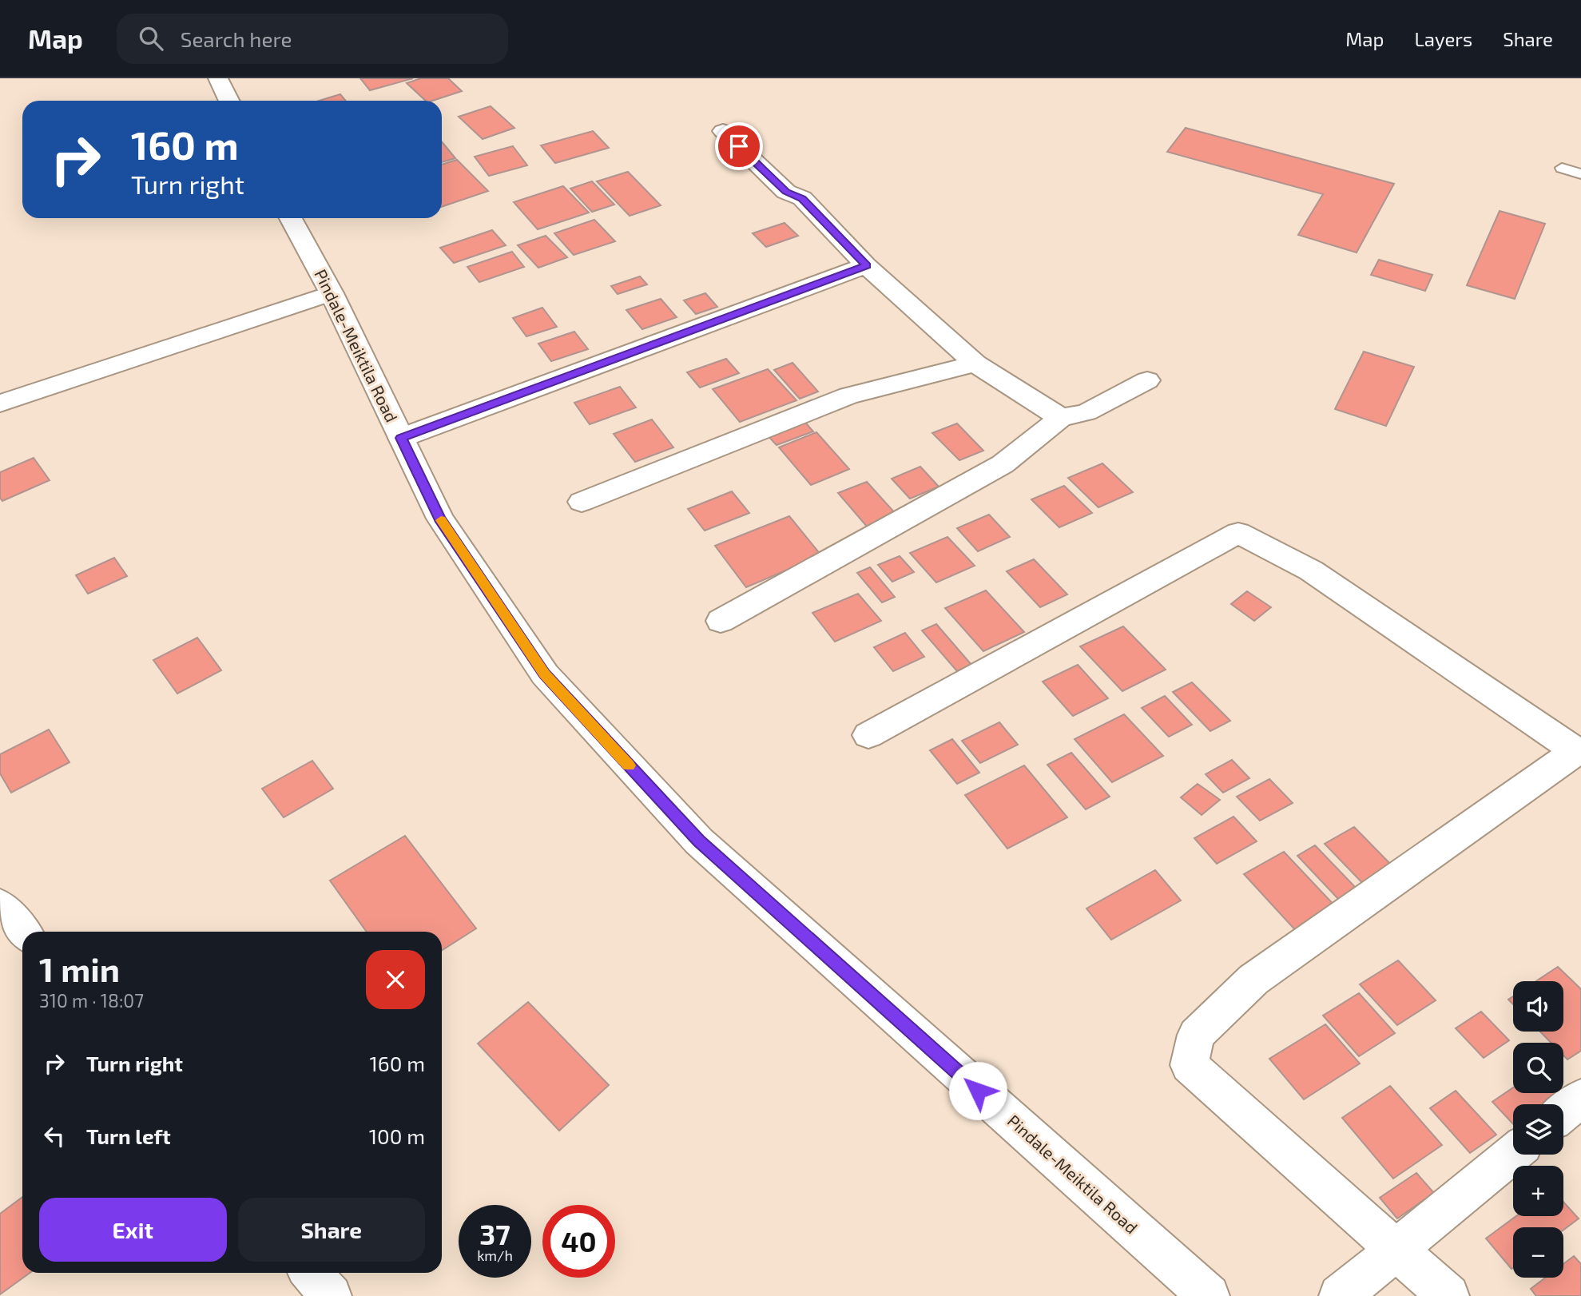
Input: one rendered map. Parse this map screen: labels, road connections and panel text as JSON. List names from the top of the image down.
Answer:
{
  "streets": {
    "street": ["Pindale-Meiktila Road"]
  },
  "page": {
    "header": "Map",
    "search": "Search here",
    "nav": ["Map", "Layers", "Share"],
    "turn": ["160 m", "Turn right"],
    "heading": ["1 min", "310 m · 18:07"],
    "map_buttons": ["+", "−"],
    "list": [
      {
        "name": "Turn right",
        "value": "160 m"
      },
      {
        "name": "Turn left",
        "value": "100 m"
      }
    ],
    "buttons": ["Exit", "Share"],
    "speed": "37 km/h",
    "limit": "40"
  }
}
